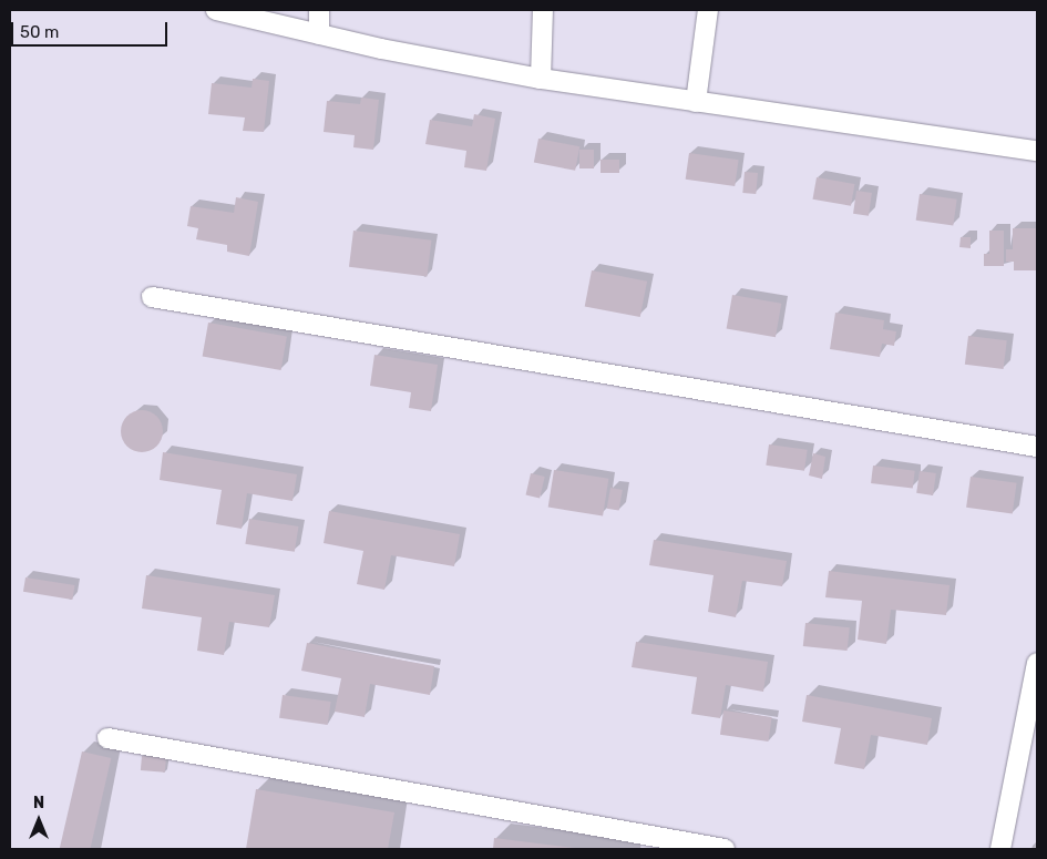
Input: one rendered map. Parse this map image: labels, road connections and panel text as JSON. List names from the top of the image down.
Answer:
{
  "scale_bar": "50 m",
  "north": "top"
}
